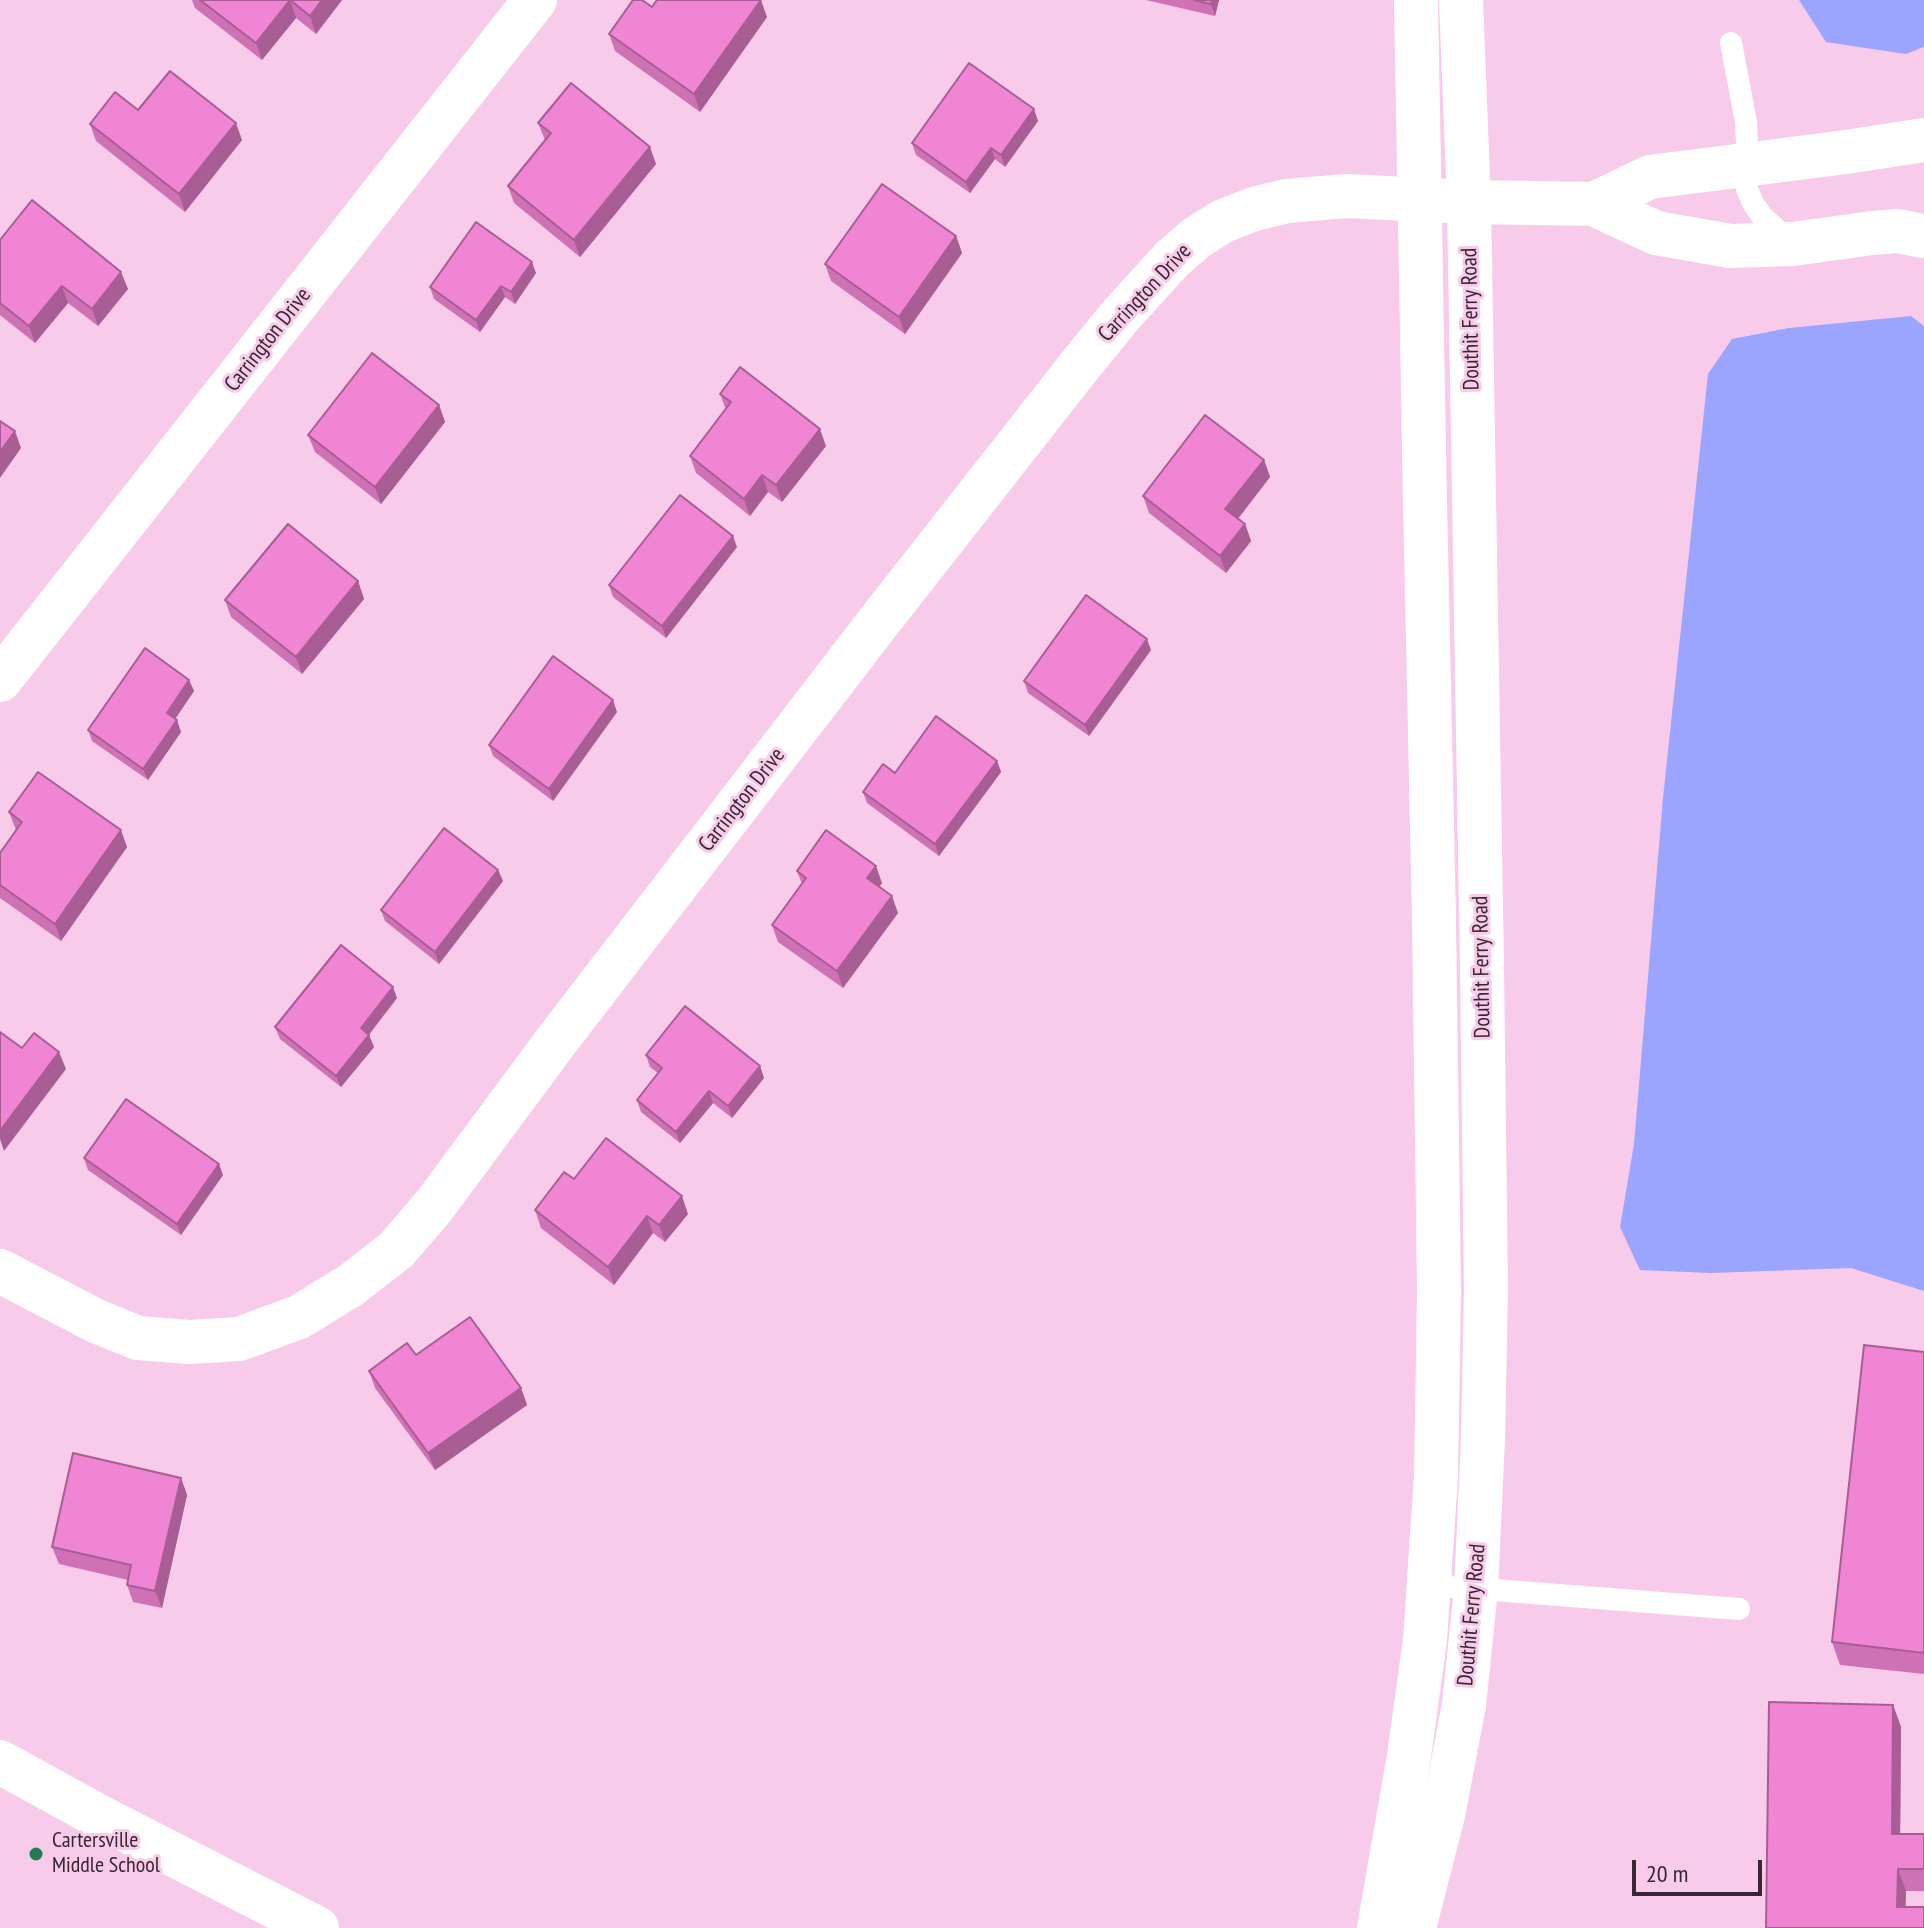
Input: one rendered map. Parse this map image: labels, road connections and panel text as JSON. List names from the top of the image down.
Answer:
{
  "streets": {
    "street": ["Carrington Drive", "Douthit Ferry Road"]
  },
  "crossings": [
    ["Carrington Drive", "Douthit Ferry Road"]
  ],
  "places": ["Cartersville Middle School"],
  "scale_bar": "20 m"
}
